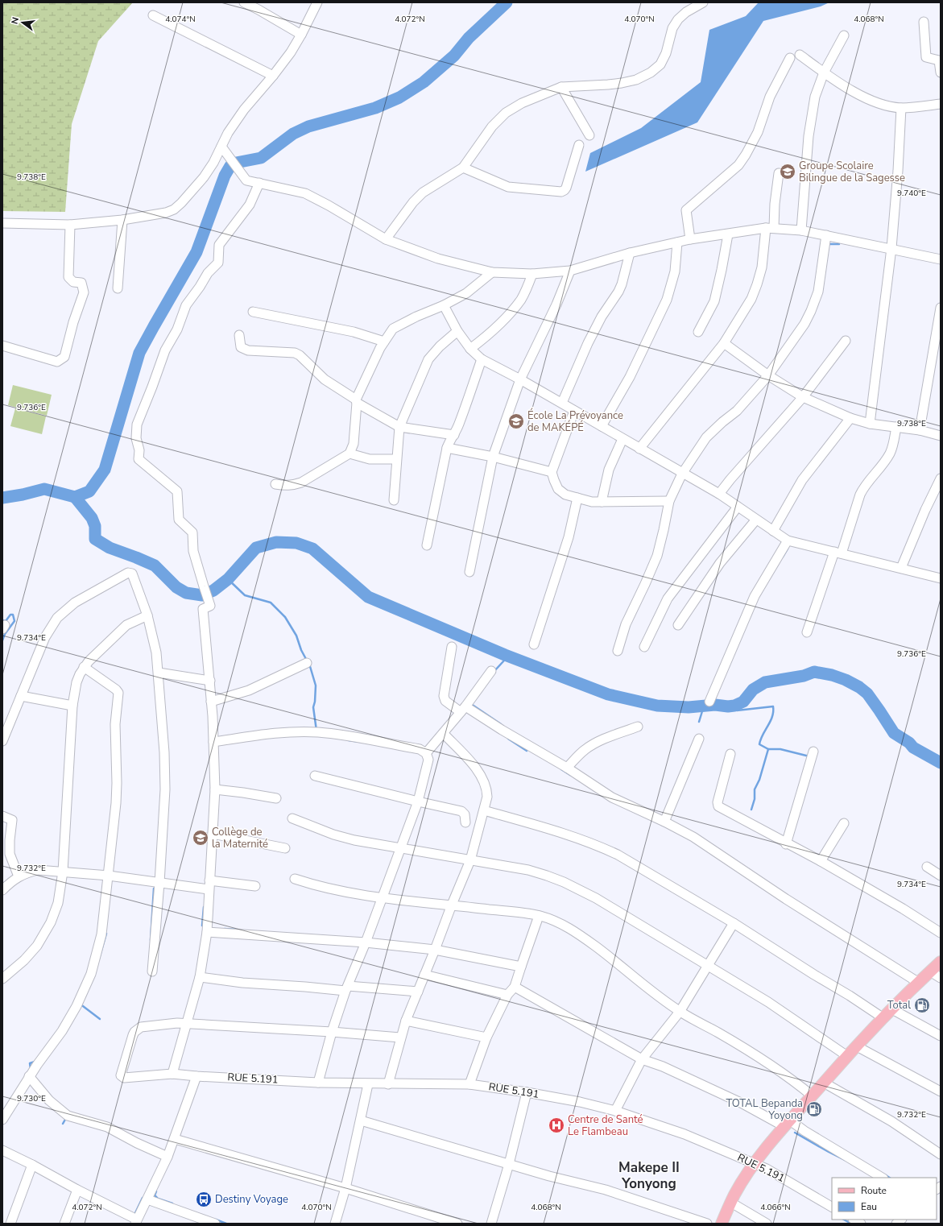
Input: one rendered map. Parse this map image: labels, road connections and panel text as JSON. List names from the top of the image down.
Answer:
{
  "streets": {
    "street": ["RUE 5.191"]
  },
  "districts": ["Makepe II Yonyong"],
  "places": {
    "school or university": ["Groupe Scolaire Bilingue de la Sagesse", "École La Prévoyance de MAKÉPÉ", "Collège de la Maternité"],
    "fuel station": ["Total", "TOTAL Bepanda Yoyong"],
    "hospital": ["Centre de Santé Le Flambeau"],
    "bus stop": ["Destiny Voyage"]
  },
  "legend": ["Route", "Eau"],
  "north": "left",
  "coordinates": [
    "4.074°N",
    "4.072°N",
    "4.070°N",
    "4.068°N",
    "9.738°E",
    "9.740°E",
    "9.736°E",
    "9.734°E",
    "9.732°E",
    "9.730°E",
    "4.066°N"
  ]
}
